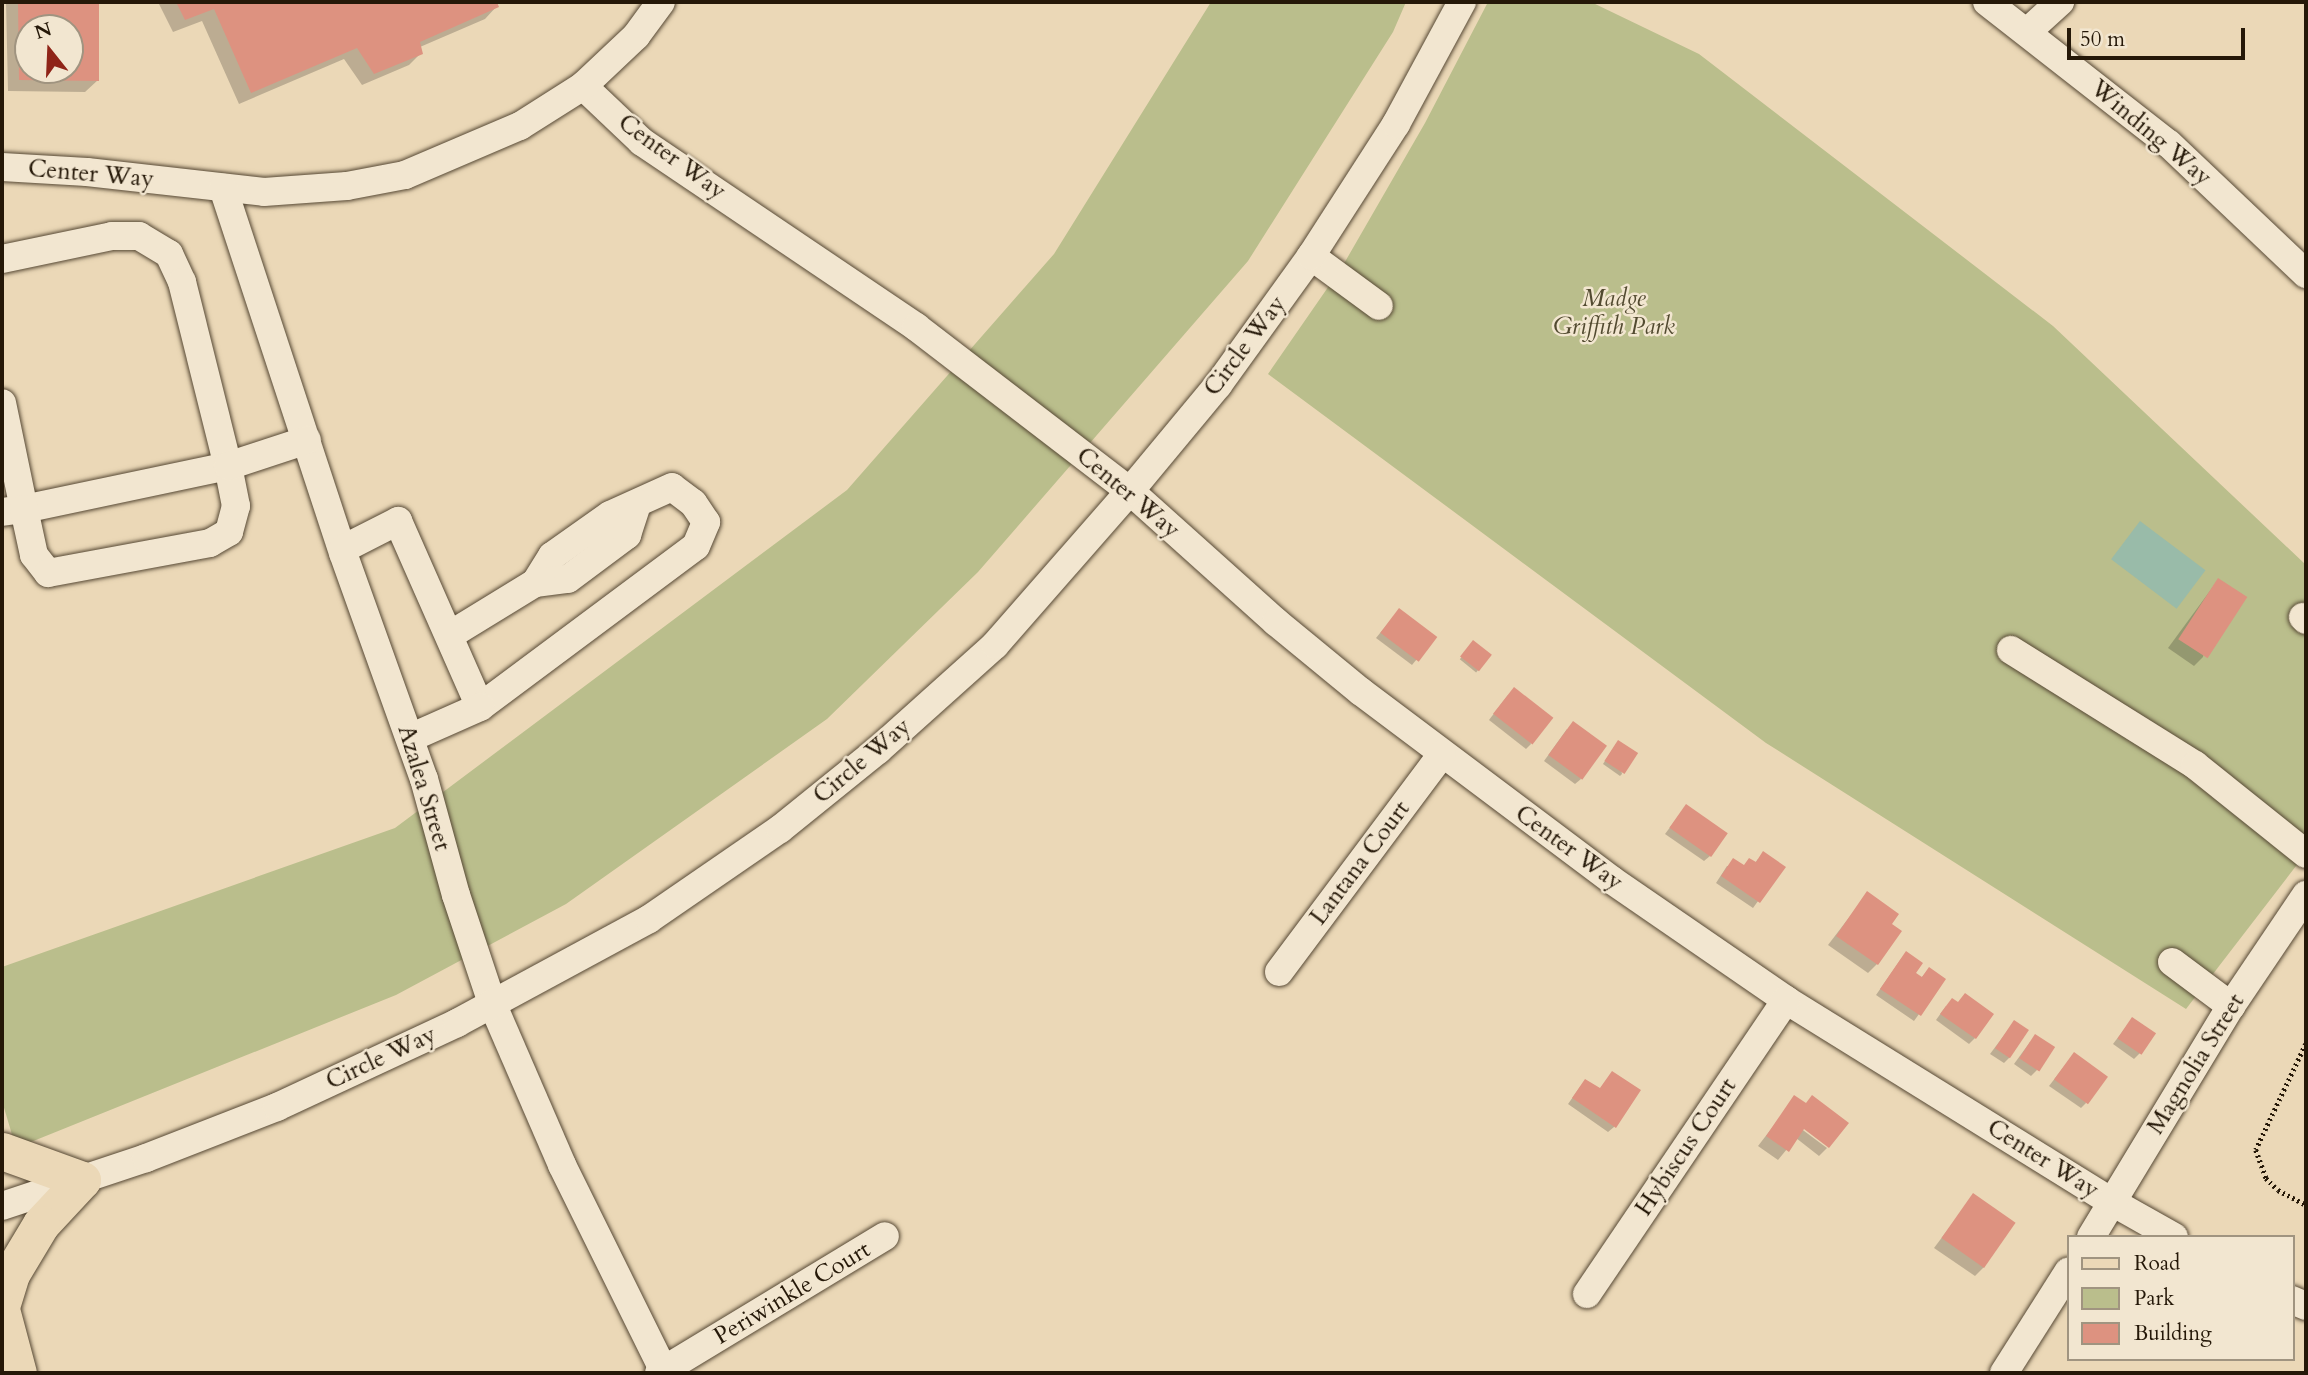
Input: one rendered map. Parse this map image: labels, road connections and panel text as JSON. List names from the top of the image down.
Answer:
{
  "streets": {
    "street": [
      "Winding Way",
      "Center Way",
      "Circle Way",
      "Azalea Street",
      "Lantana Court",
      "Magnolia Street",
      "Hybiscus Court",
      "Periwinkle Court"
    ]
  },
  "crossings": [
    ["Center Way", "Circle Way"],
    ["Center Way", "Azalea Street"],
    ["Center Way", "Lantana Court"],
    ["Center Way", "Magnolia Street"],
    ["Center Way", "Hybiscus Court"],
    ["Circle Way", "Azalea Street"],
    ["Azalea Street", "Periwinkle Court"]
  ],
  "parks": ["Madge Griffith Park"],
  "legend": ["Road", "Park", "Building"],
  "scale_bar": "50 m",
  "north": "top"
}
